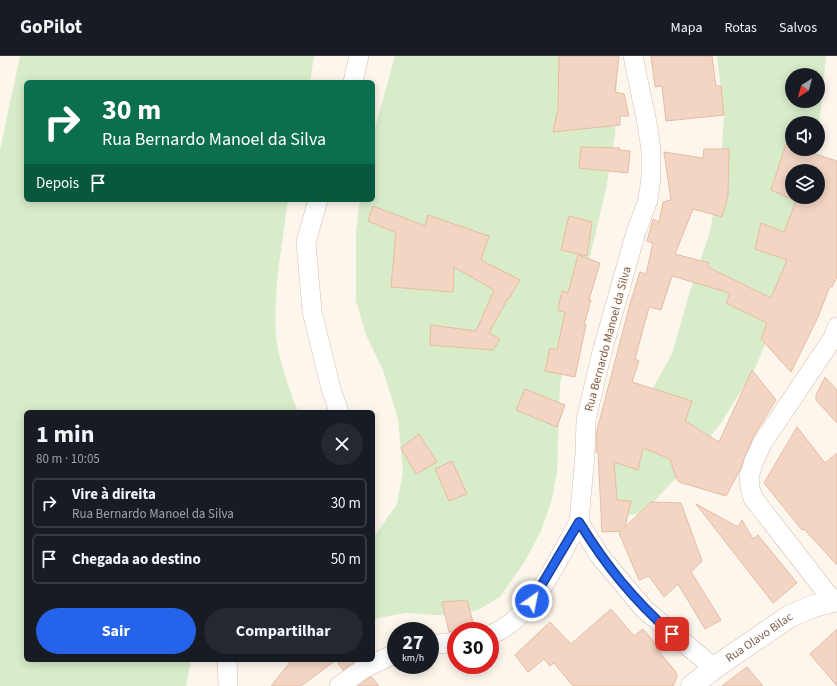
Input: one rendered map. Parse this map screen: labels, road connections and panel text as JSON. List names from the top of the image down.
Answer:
{
  "streets": {
    "street": ["Rua Bernardo Manoel da Silva", "Rua Olavo Bilac"]
  },
  "north": "bottom left",
  "page": {
    "header": "GoPilot",
    "nav": ["Mapa", "Rotas", "Salvos"],
    "turn": ["30 m", "Rua Bernardo Manoel da Silva"],
    "then": "Depois",
    "heading": ["1 min", "80 m · 10:05"],
    "list": [
      {
        "name": "Vire à direita",
        "note": "Rua Bernardo Manoel da Silva",
        "value": "30 m"
      },
      {
        "name": "Chegada ao destino",
        "value": "50 m"
      }
    ],
    "buttons": ["Sair", "Compartilhar"],
    "speed": "27 km/h",
    "limit": "30"
  }
}
